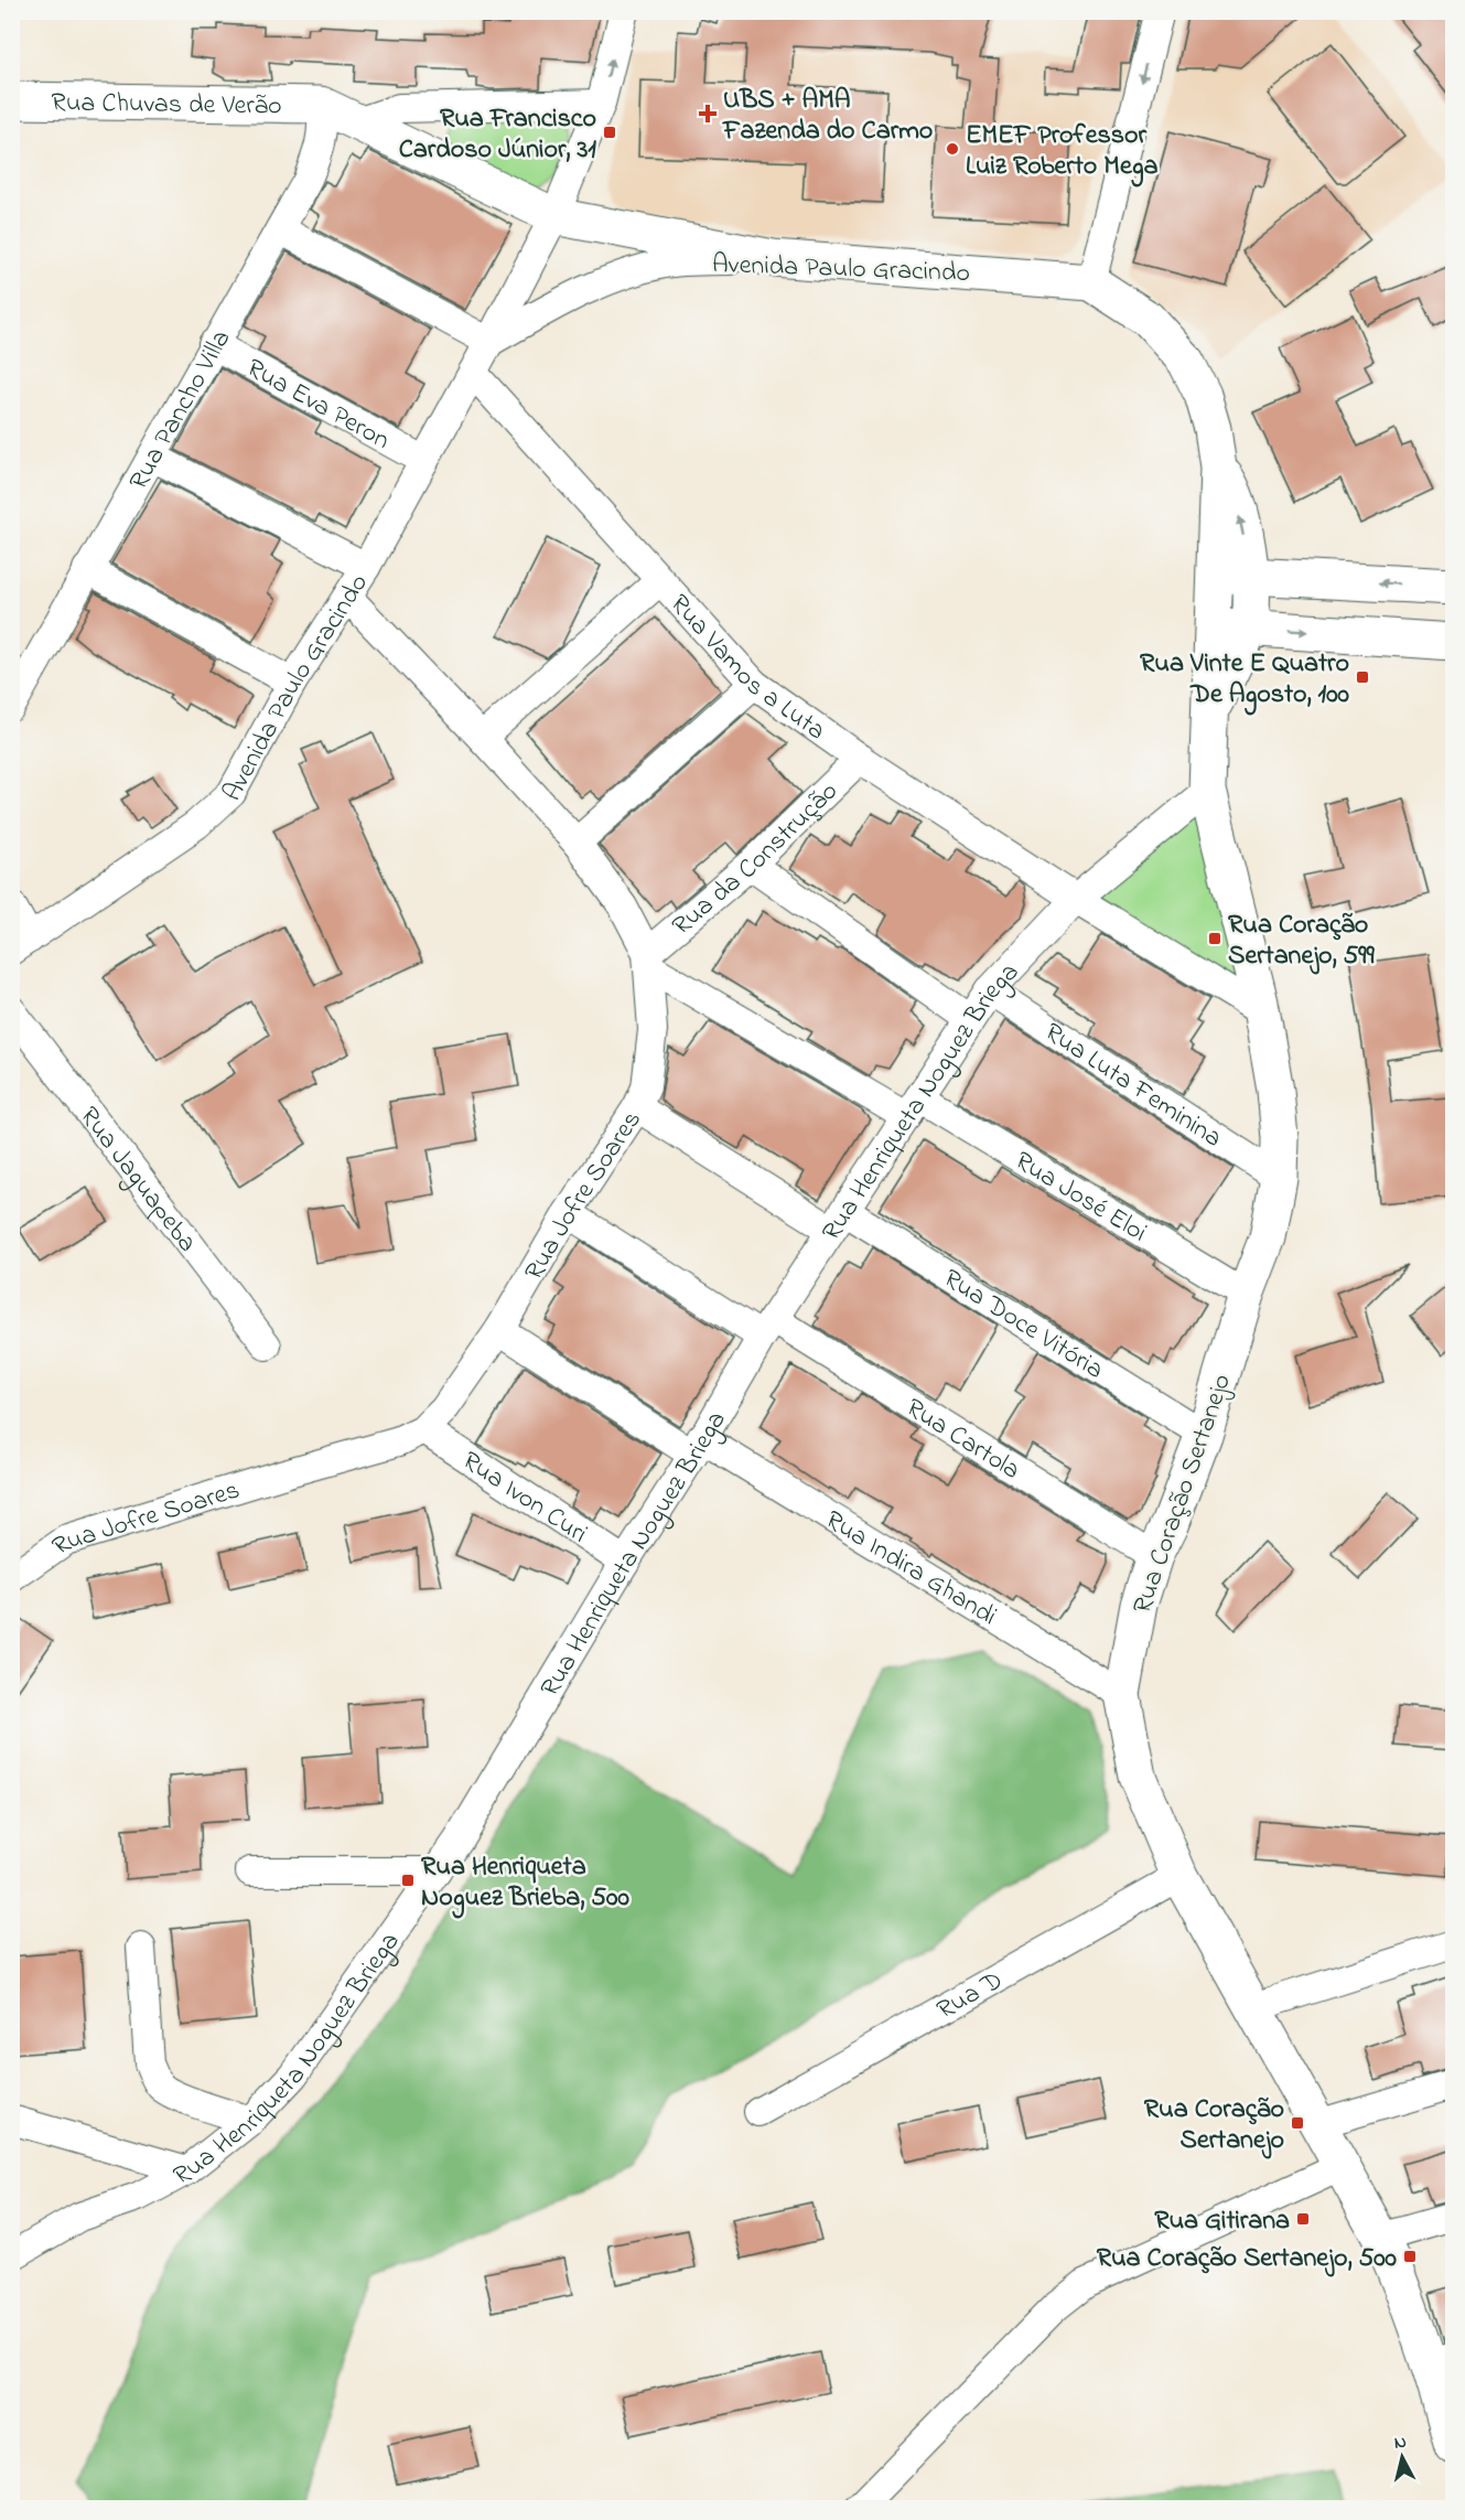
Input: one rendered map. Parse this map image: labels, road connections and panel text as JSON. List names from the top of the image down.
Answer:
{
  "streets": {
    "street": [
      "Rua Chuvas de Verão",
      "Avenida Paulo Gracindo",
      "Rua Eva Peron",
      "Rua Pancho Villa",
      "Rua Vamos a Luta",
      "Rua da Construção",
      "Rua Luta Feminina",
      "Rua Henriqueta Noguez Briega",
      "Rua Jaguapeba",
      "Rua Jofre Soares",
      "Rua José Eloi",
      "Rua Doce Vitória",
      "Rua Cartola",
      "Rua Coração Sertanejo",
      "Rua Ivon Curi",
      "Rua Indira Ghandi",
      "Rua D"
    ]
  },
  "crossings": [
    ["Rua Chuvas de Verão", "Rua Pancho Villa"],
    ["Avenida Paulo Gracindo", "Rua Eva Peron"],
    ["Avenida Paulo Gracindo", "Rua Vamos a Luta"],
    ["Avenida Paulo Gracindo", "Rua Jofre Soares"],
    ["Avenida Paulo Gracindo", "Rua Coração Sertanejo"],
    ["Rua Eva Peron", "Rua Pancho Villa"],
    ["Rua Vamos a Luta", "Rua da Construção"],
    ["Rua Vamos a Luta", "Rua Henriqueta Noguez Briega"],
    ["Rua Vamos a Luta", "Rua Coração Sertanejo"],
    ["Rua da Construção", "Rua Jofre Soares"],
    ["Rua da Construção", "Rua José Eloi"],
    ["Rua Luta Feminina", "Rua Henriqueta Noguez Briega"],
    ["Rua Luta Feminina", "Rua Coração Sertanejo"],
    ["Rua Henriqueta Noguez Briega", "Rua José Eloi"],
    ["Rua Henriqueta Noguez Briega", "Rua Doce Vitória"],
    ["Rua Henriqueta Noguez Briega", "Rua Cartola"],
    ["Rua Henriqueta Noguez Briega", "Rua Coração Sertanejo"],
    ["Rua Henriqueta Noguez Briega", "Rua Ivon Curi"],
    ["Rua Henriqueta Noguez Briega", "Rua Indira Ghandi"],
    ["Rua Jofre Soares", "Rua José Eloi"],
    ["Rua Jofre Soares", "Rua Doce Vitória"],
    ["Rua Jofre Soares", "Rua Cartola"],
    ["Rua Jofre Soares", "Rua Ivon Curi"],
    ["Rua Jofre Soares", "Rua Indira Ghandi"],
    ["Rua José Eloi", "Rua Coração Sertanejo"],
    ["Rua Doce Vitória", "Rua Coração Sertanejo"],
    ["Rua Cartola", "Rua Coração Sertanejo"],
    ["Rua Coração Sertanejo", "Rua Indira Ghandi"],
    ["Rua Coração Sertanejo", "Rua D"]
  ],
  "places": {
    "health": ["UBS + AMA Fazenda do Carmo"],
    "transit": [
      "Rua Francisco Cardoso Júnior, 31",
      "Rua Vinte E Quatro De Agosto, 100",
      "Rua Coração Sertanejo, 599",
      "Rua Henriqueta Noguez Brieba, 500",
      "Rua Coração Sertanejo",
      "Rua Gitirana",
      "Rua Coração Sertanejo, 500"
    ],
    "other": ["EMEF Professor Luiz Roberto Mega"]
  },
  "north": "top"
}
